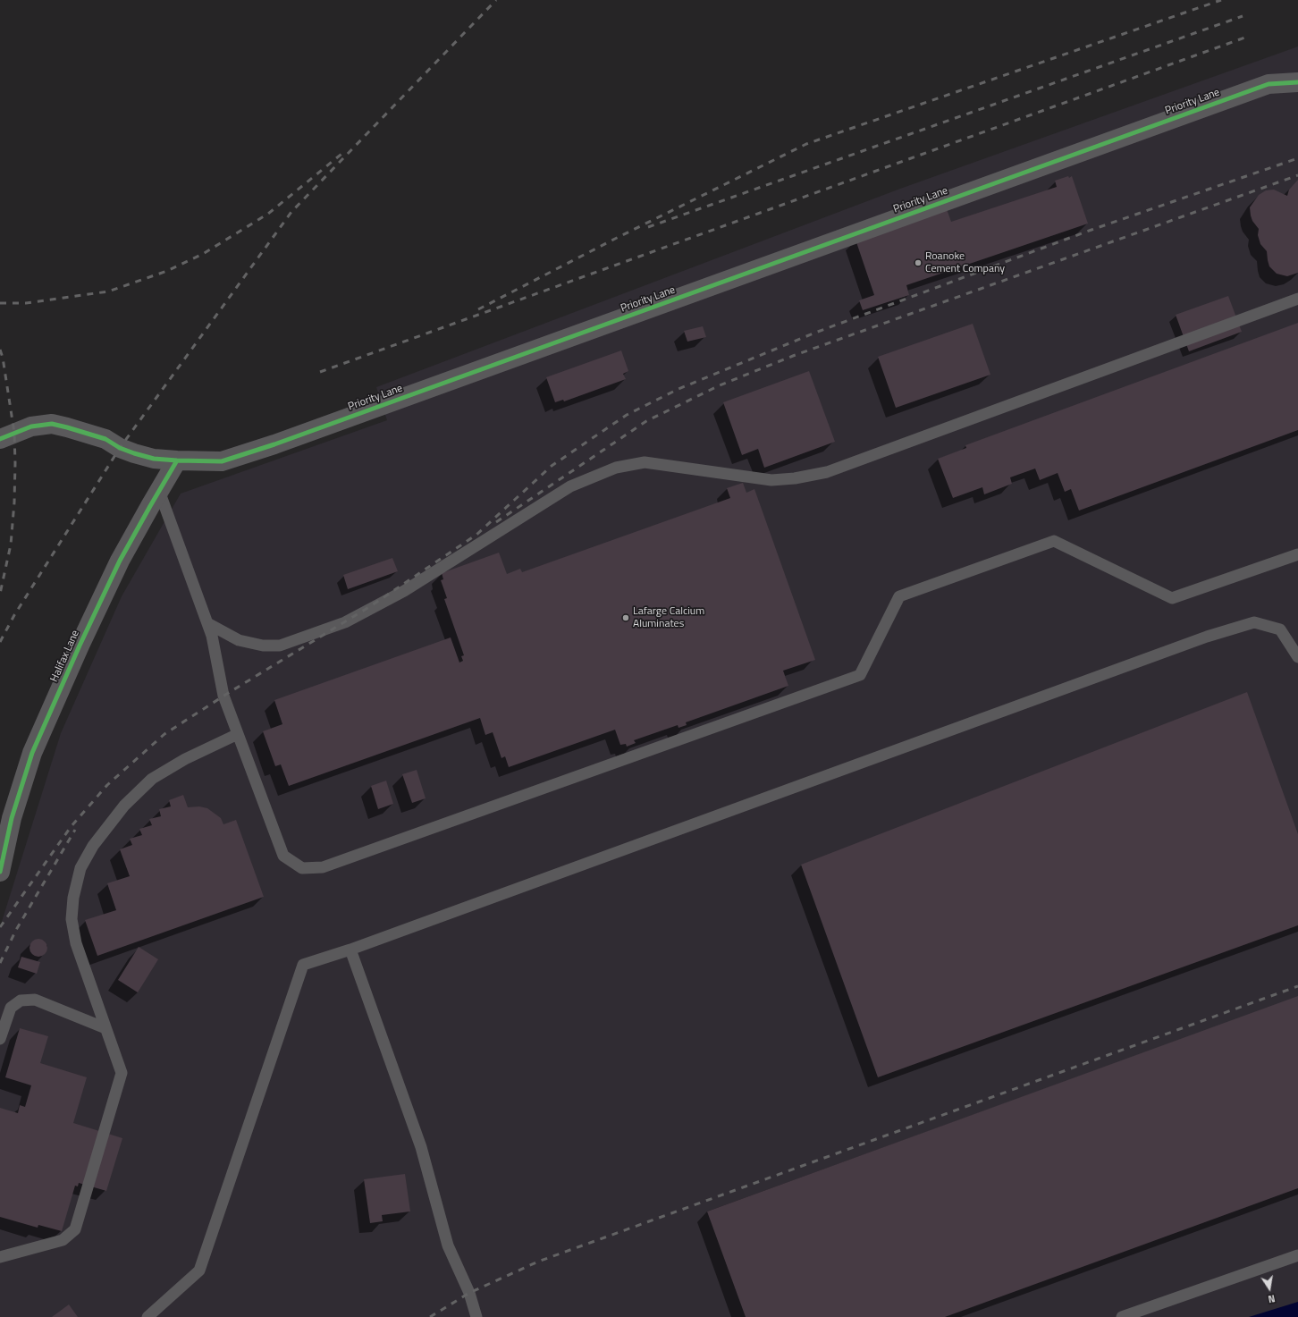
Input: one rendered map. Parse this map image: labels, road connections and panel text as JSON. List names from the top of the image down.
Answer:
{
  "streets": {
    "street": ["Priority Lane", "Halifax Lane"]
  },
  "crossings": [
    ["Priority Lane", "Halifax Lane"]
  ],
  "places": ["Roanoke Cement Company", "Lafarge Calcium Aluminates"],
  "north": "bottom"
}
